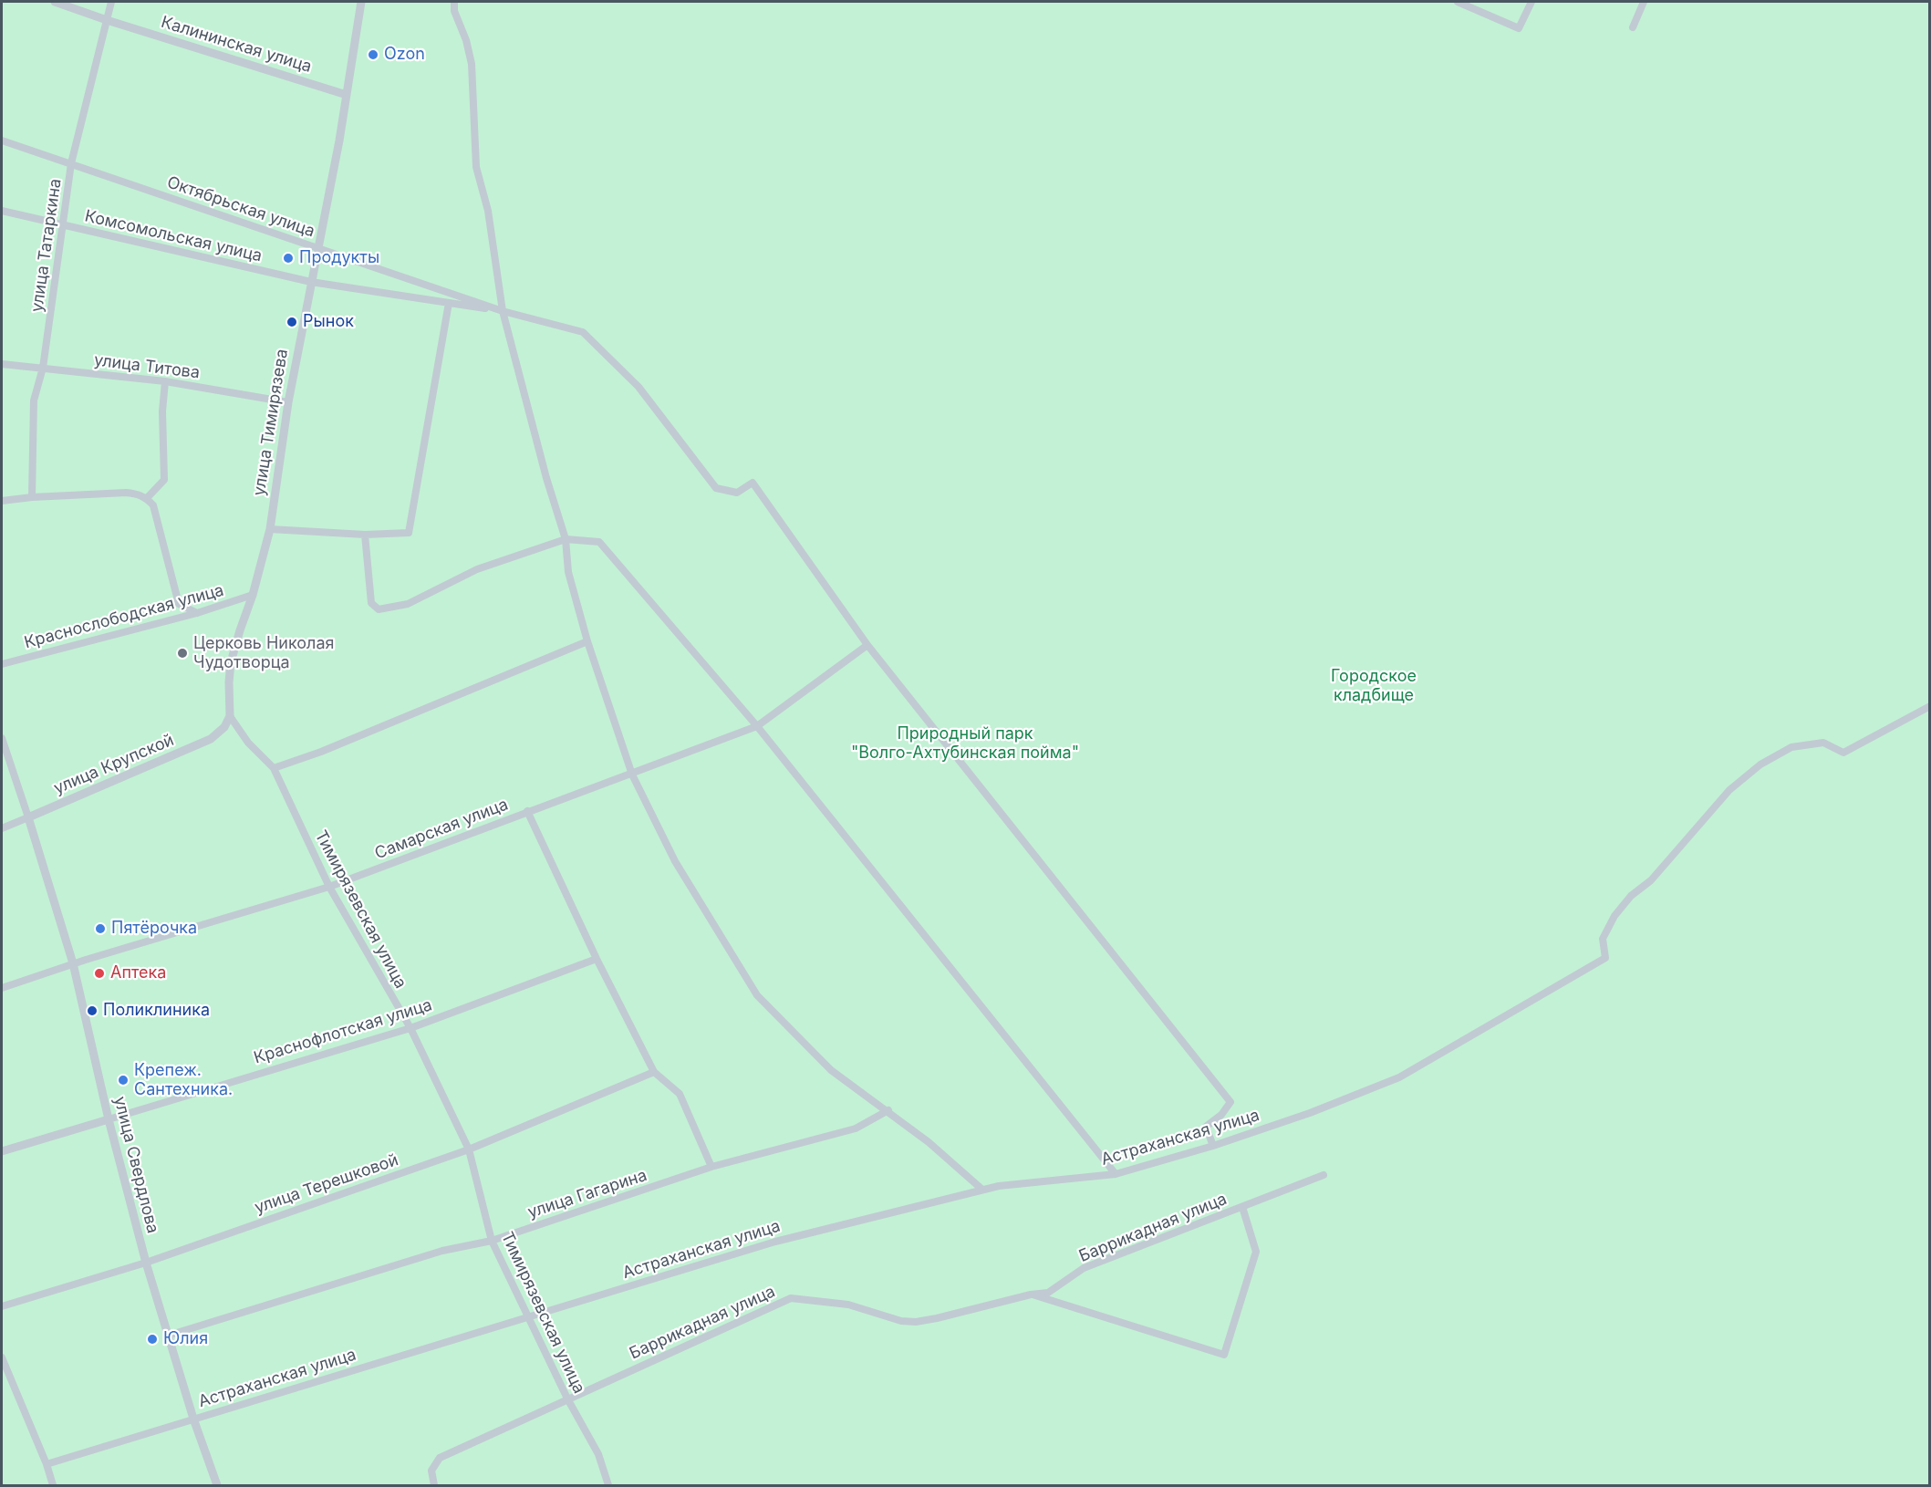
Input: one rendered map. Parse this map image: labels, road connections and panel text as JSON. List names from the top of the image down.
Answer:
{
  "streets": {
    "street": [
      "Калининская улица",
      "Октябрьская улица",
      "Комсомольская улица",
      "улица Татаркина",
      "улица Титова",
      "улица Тимирязева",
      "Краснослободская улица",
      "улица Крупской",
      "Самарская улица",
      "Тимирязевская улица",
      "Краснофлотская улица",
      "Астраханская улица",
      "улица Свердлова",
      "улица Терешковой",
      "улица Гагарина",
      "Баррикадная улица"
    ]
  },
  "crossings": [
    ["Калининская улица", "улица Татаркина"],
    ["Калининская улица", "улица Тимирязева"],
    ["Октябрьская улица", "Комсомольская улица"],
    ["Октябрьская улица", "улица Татаркина"],
    ["Октябрьская улица", "улица Тимирязева"],
    ["Комсомольская улица", "улица Татаркина"],
    ["Комсомольская улица", "улица Тимирязева"],
    ["улица Татаркина", "улица Титова"],
    ["улица Титова", "улица Тимирязева"],
    ["улица Тимирязева", "Краснослободская улица"],
    ["улица Тимирязева", "улица Крупской"],
    ["улица Тимирязева", "Тимирязевская улица"],
    ["улица Крупской", "Тимирязевская улица"],
    ["улица Крупской", "улица Свердлова"],
    ["Самарская улица", "Тимирязевская улица"],
    ["Самарская улица", "улица Свердлова"],
    ["Тимирязевская улица", "Краснофлотская улица"],
    ["Тимирязевская улица", "Астраханская улица"],
    ["Тимирязевская улица", "улица Терешковой"],
    ["Тимирязевская улица", "улица Гагарина"],
    ["Тимирязевская улица", "Баррикадная улица"],
    ["Краснофлотская улица", "улица Свердлова"],
    ["Астраханская улица", "улица Свердлова"],
    ["улица Свердлова", "улица Терешковой"],
    ["улица Свердлова", "улица Гагарина"]
  ],
  "parks": ["Городское кладбище", "Природный парк \"Волго-Ахтубинская пойма\""],
  "places": [
    "Ozon",
    "Продукты",
    "Рынок",
    "Церковь Николая Чудотворца",
    "Пятёрочка",
    "Аптека",
    "Поликлиника",
    "Крепеж. Сантехника.",
    "Юлия"
  ]
}
